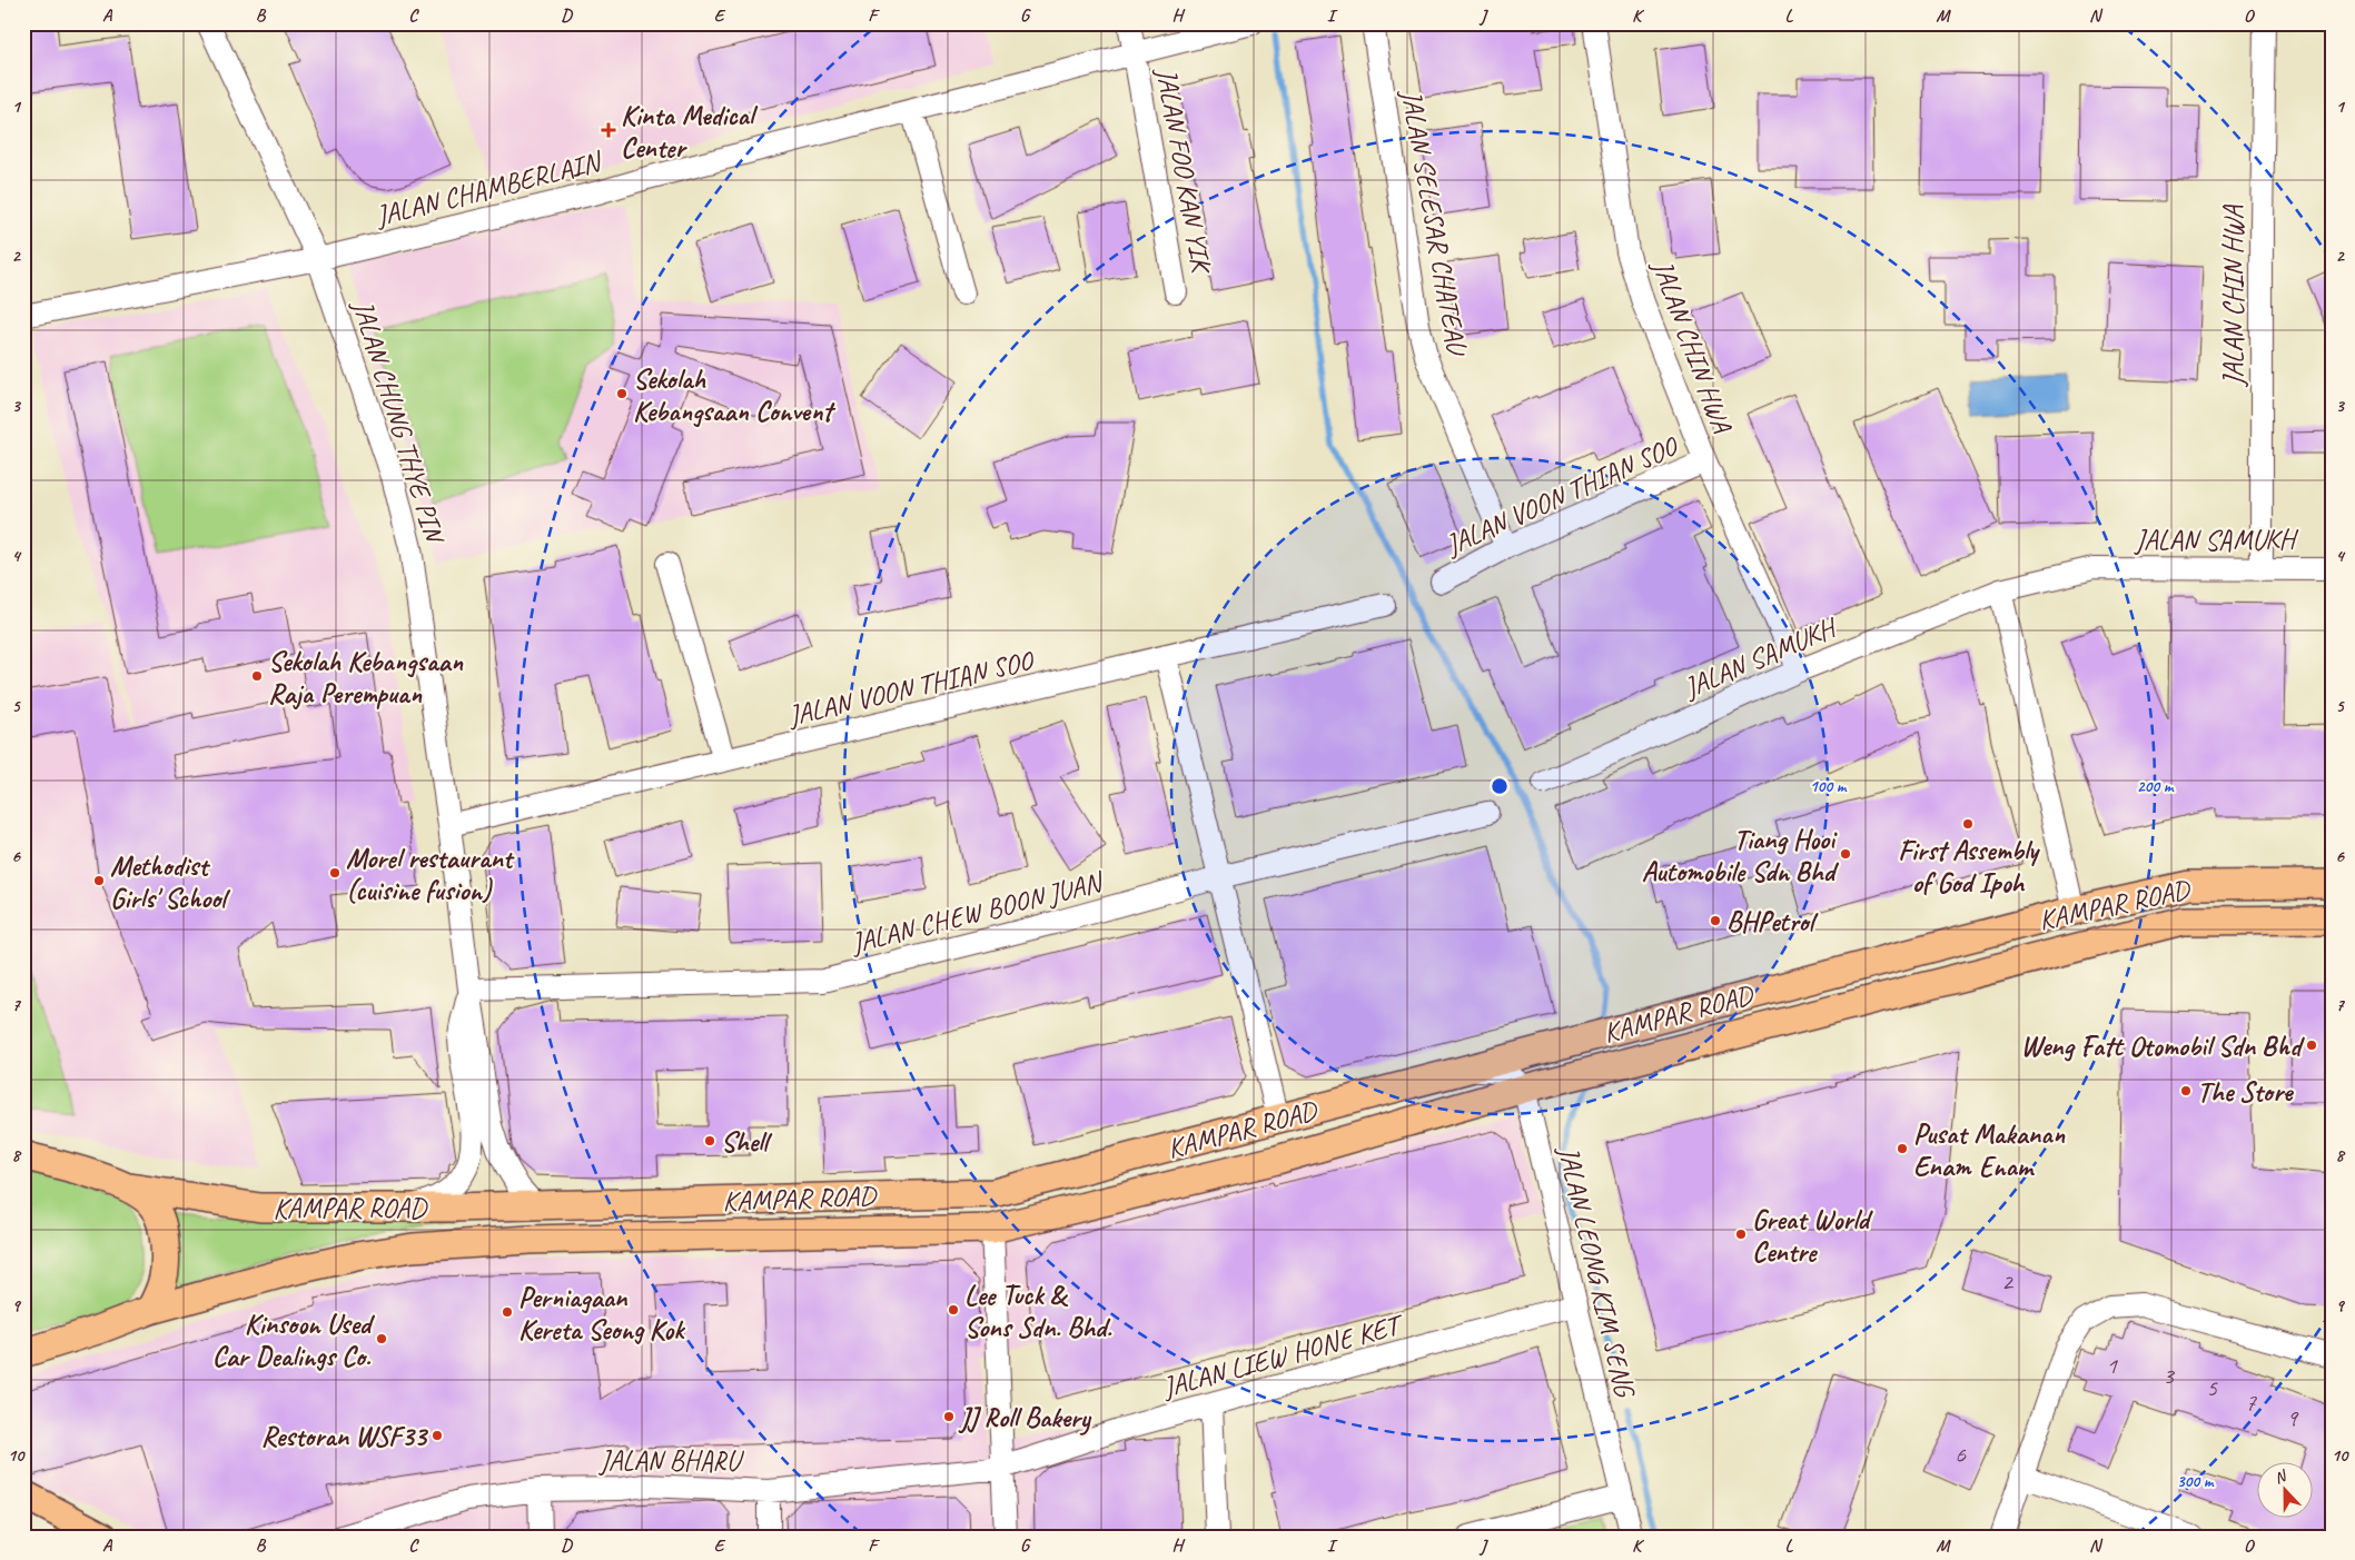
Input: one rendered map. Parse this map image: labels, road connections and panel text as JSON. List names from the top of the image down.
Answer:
{
  "streets": {
    "main road": ["KAMPAR ROAD"],
    "street": [
      "JALAN FOO KAN YIK",
      "JALAN CHAMBERLAIN",
      "JALAN SELESAR CHATEAU",
      "JALAN CHIN HWA",
      "JALAN CHUNG THYE PIN",
      "JALAN VOON THIAN SOO",
      "JALAN SAMUKH",
      "JALAN CHEW BOON JUAN",
      "JALAN LEONG KIM SENG",
      "JALAN LIEW HONE KET",
      "JALAN BHARU"
    ]
  },
  "crossings": [
    ["JALAN FOO KAN YIK", "JALAN CHAMBERLAIN"],
    ["JALAN CHAMBERLAIN", "JALAN CHUNG THYE PIN"],
    ["JALAN SELESAR CHATEAU", "JALAN VOON THIAN SOO"],
    ["JALAN CHIN HWA", "JALAN VOON THIAN SOO"],
    ["JALAN CHIN HWA", "JALAN SAMUKH"],
    ["JALAN CHUNG THYE PIN", "JALAN VOON THIAN SOO"],
    ["JALAN CHUNG THYE PIN", "KAMPAR ROAD"],
    ["JALAN CHUNG THYE PIN", "JALAN CHEW BOON JUAN"],
    ["KAMPAR ROAD", "JALAN LEONG KIM SENG"],
    ["JALAN LEONG KIM SENG", "JALAN LIEW HONE KET"],
    ["JALAN LIEW HONE KET", "JALAN BHARU"]
  ],
  "places": {
    "health": ["Kinta Medical Center"],
    "other": [
      "Sekolah Kebangsaan Convent",
      "Sekolah Kebangsaan Raja Perempuan",
      "First Assembly of God Ipoh",
      "Tiang Hooi Automobile Sdn Bhd",
      "Morel restaurant (cuisine fusion)",
      "Methodist Girls' School",
      "BHPetrol",
      "Weng Fatt Otomobil Sdn Bhd",
      "The Store",
      "Shell",
      "Pusat Makanan Enam Enam",
      "Great World Centre",
      "Lee Tuck & Sons Sdn. Bhd.",
      "Perniagaan Kereta Seong Kok",
      "Kinsoon Used Car Dealings Co.",
      "JJ Roll Bakery",
      "Restoran WSF33"
    ]
  },
  "house_numbers": [
    "2",
    "1",
    "3",
    "5",
    "7",
    "9",
    "6"
  ],
  "north": "top",
  "grid": {
    "columns": [
      "A",
      "B",
      "C",
      "D",
      "E",
      "F",
      "G",
      "H",
      "I",
      "J",
      "K",
      "L",
      "M",
      "N",
      "O"
    ],
    "rows": [
      "1",
      "2",
      "3",
      "4",
      "5",
      "6",
      "7",
      "8",
      "9",
      "10"
    ]
  },
  "rings": ["100 m", "200 m", "300 m"]
}
